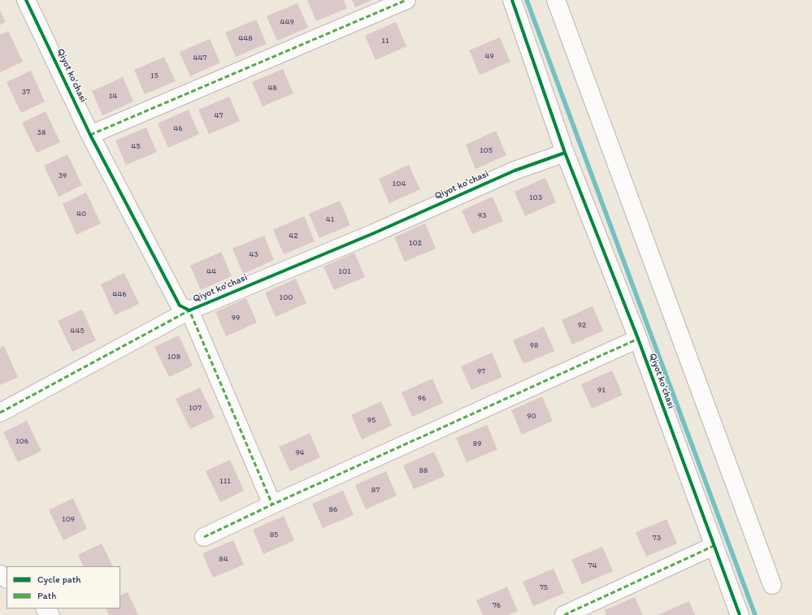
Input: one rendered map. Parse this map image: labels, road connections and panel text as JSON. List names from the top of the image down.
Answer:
{
  "streets": {
    "street": ["Qiyot ko'chasi"]
  },
  "house_numbers": [
    "449",
    "448",
    "11",
    "49",
    "447",
    "15",
    "48",
    "37",
    "14",
    "47",
    "46",
    "38",
    "45",
    "105",
    "39",
    "104",
    "103",
    "40",
    "93",
    "41",
    "42",
    "102",
    "43",
    "44",
    "101",
    "446",
    "100",
    "99",
    "92",
    "445",
    "98",
    "108",
    "97",
    "91",
    "96",
    "107",
    "90",
    "95",
    "106",
    "89",
    "94",
    "88",
    "111",
    "87",
    "86",
    "109",
    "85",
    "73",
    "84",
    "74",
    "75",
    "76"
  ],
  "legend": ["Cycle path", "Path"]
}
